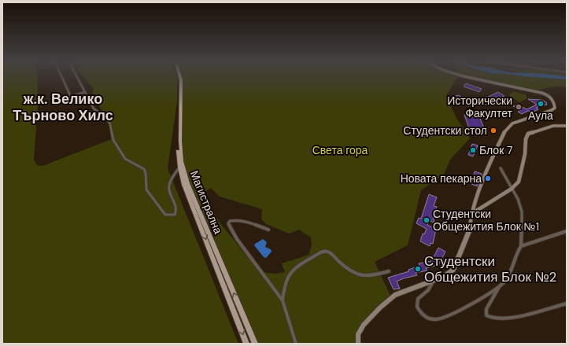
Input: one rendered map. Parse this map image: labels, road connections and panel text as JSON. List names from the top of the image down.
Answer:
{
  "streets": {
    "main road": ["Магистрална"]
  },
  "districts": ["ж.к. Велико Търново Хилс"],
  "parks": ["Света гора"],
  "places": [
    "Аула",
    "Исторически Факултет",
    "Студентски стол",
    "Блок 7",
    "Новата пекарна",
    "Студентски Общежития Блок №1",
    "Студентски Общежития Блок №2"
  ]
}
